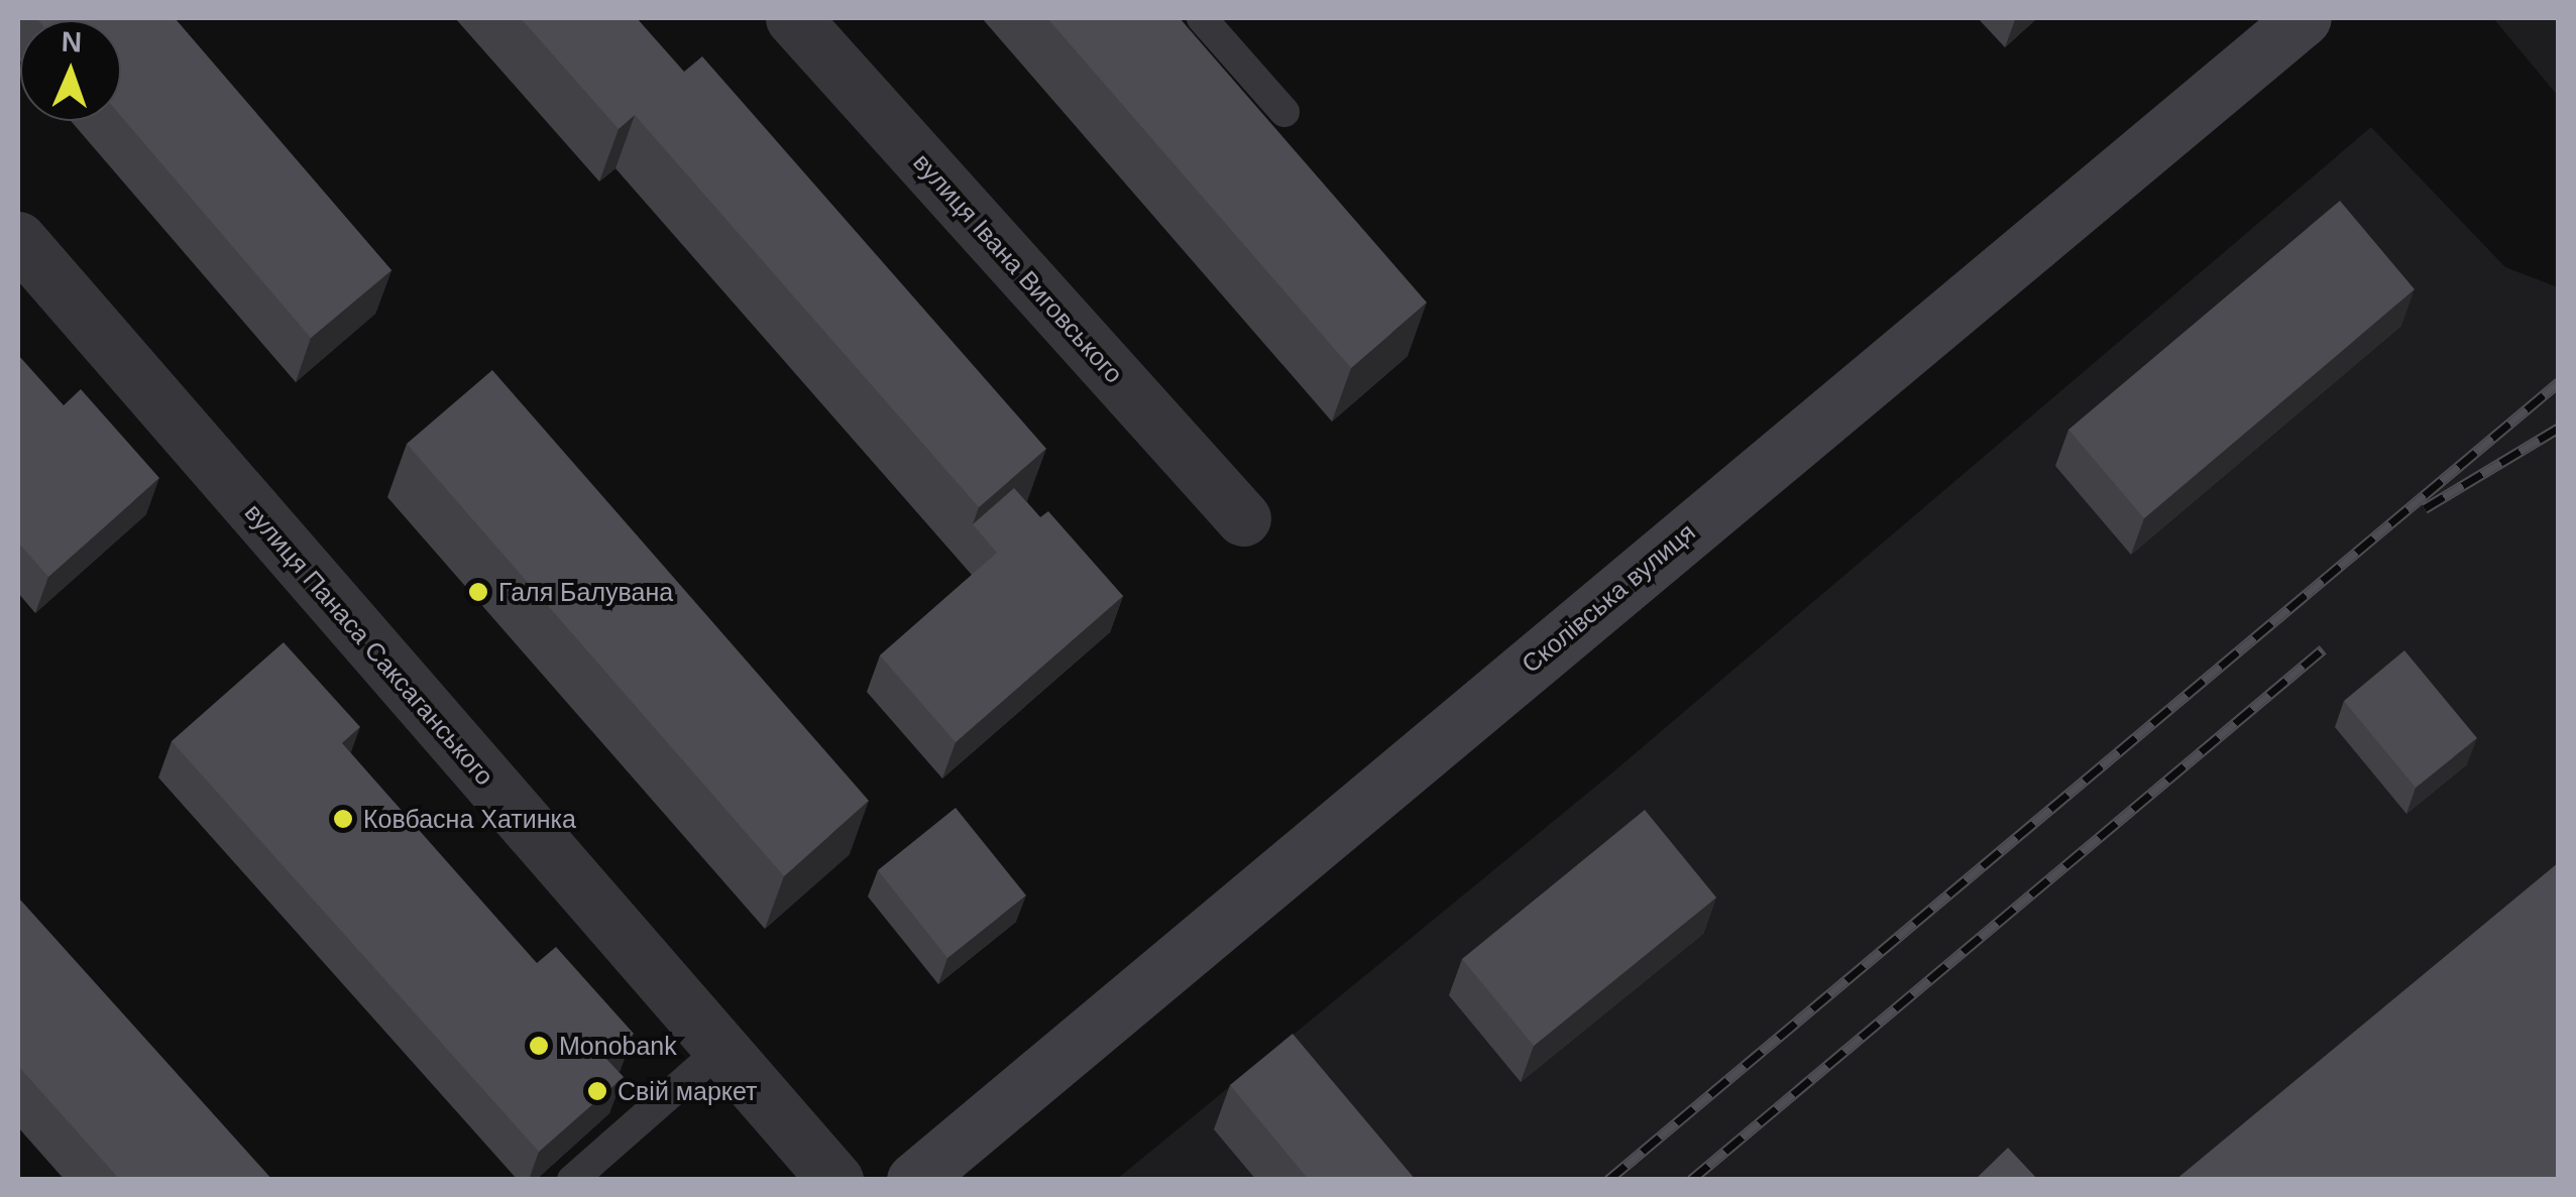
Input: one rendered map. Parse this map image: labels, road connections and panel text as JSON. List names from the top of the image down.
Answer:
{
  "streets": {
    "street": ["вулиця Івана Виговського", "Сколівська вулиця", "вулиця Панаса Саксаганського"]
  },
  "places": [
    "Галя Балувана",
    "Ковбасна Хатинка",
    "Monobank",
    "Свій маркет"
  ],
  "north": "top"
}
